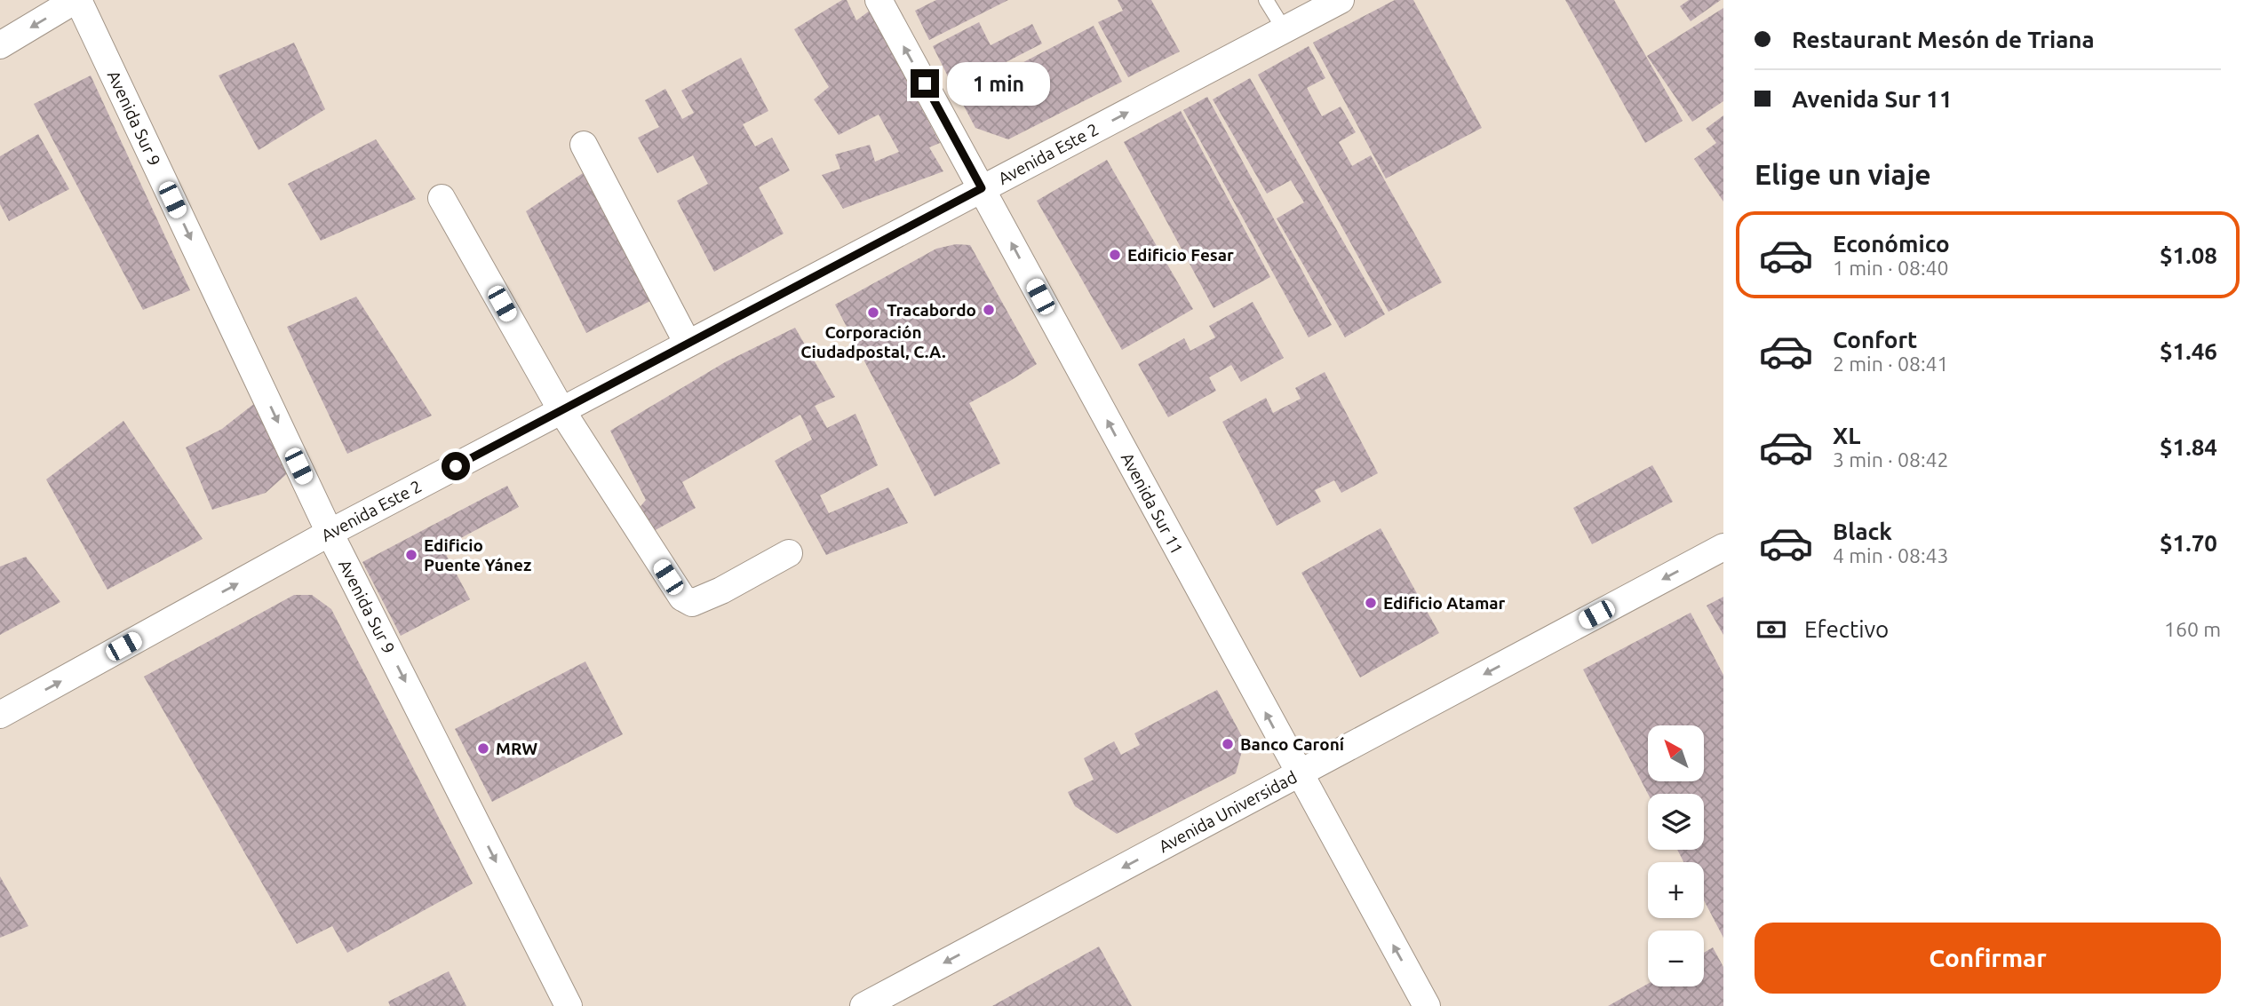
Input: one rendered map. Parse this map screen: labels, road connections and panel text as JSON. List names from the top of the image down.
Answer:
{
  "streets": {
    "street": [
      "Avenida Sur 9",
      "Avenida Este 2",
      "Avenida Sur 11",
      "Avenida Universidad"
    ]
  },
  "crossings": [
    ["Avenida Sur 9", "Avenida Este 2"],
    ["Avenida Este 2", "Avenida Sur 11"],
    ["Avenida Sur 11", "Avenida Universidad"]
  ],
  "one_way": [
    "Avenida Sur 9",
    "Avenida Este 2",
    "Avenida Sur 11",
    "Avenida Universidad"
  ],
  "places": [
    "Edificio Fesar",
    "Tracabordo",
    "Corporación Ciudadpostal, C.A.",
    "Edificio Puente Yánez",
    "Edificio Atamar",
    "Banco Caroní",
    "MRW"
  ],
  "north": "top left",
  "page": {
    "banner": ["Restaurant Mesón de Triana", "Avenida Sur 11"],
    "bubble": "1 min",
    "heading": "Elige un viaje",
    "list": [
      {
        "name": "Económico",
        "note": "1 min · 08:40",
        "value": "$1.08"
      },
      {
        "name": "Confort",
        "note": "2 min · 08:41",
        "value": "$1.46"
      },
      {
        "name": "XL",
        "note": "3 min · 08:42",
        "value": "$1.84"
      },
      {
        "name": "Black",
        "note": "4 min · 08:43",
        "value": "$1.70"
      }
    ],
    "pay": ["Efectivo", "160 m"],
    "map_buttons": ["+", "−"],
    "buttons": "Confirmar"
  }
}
